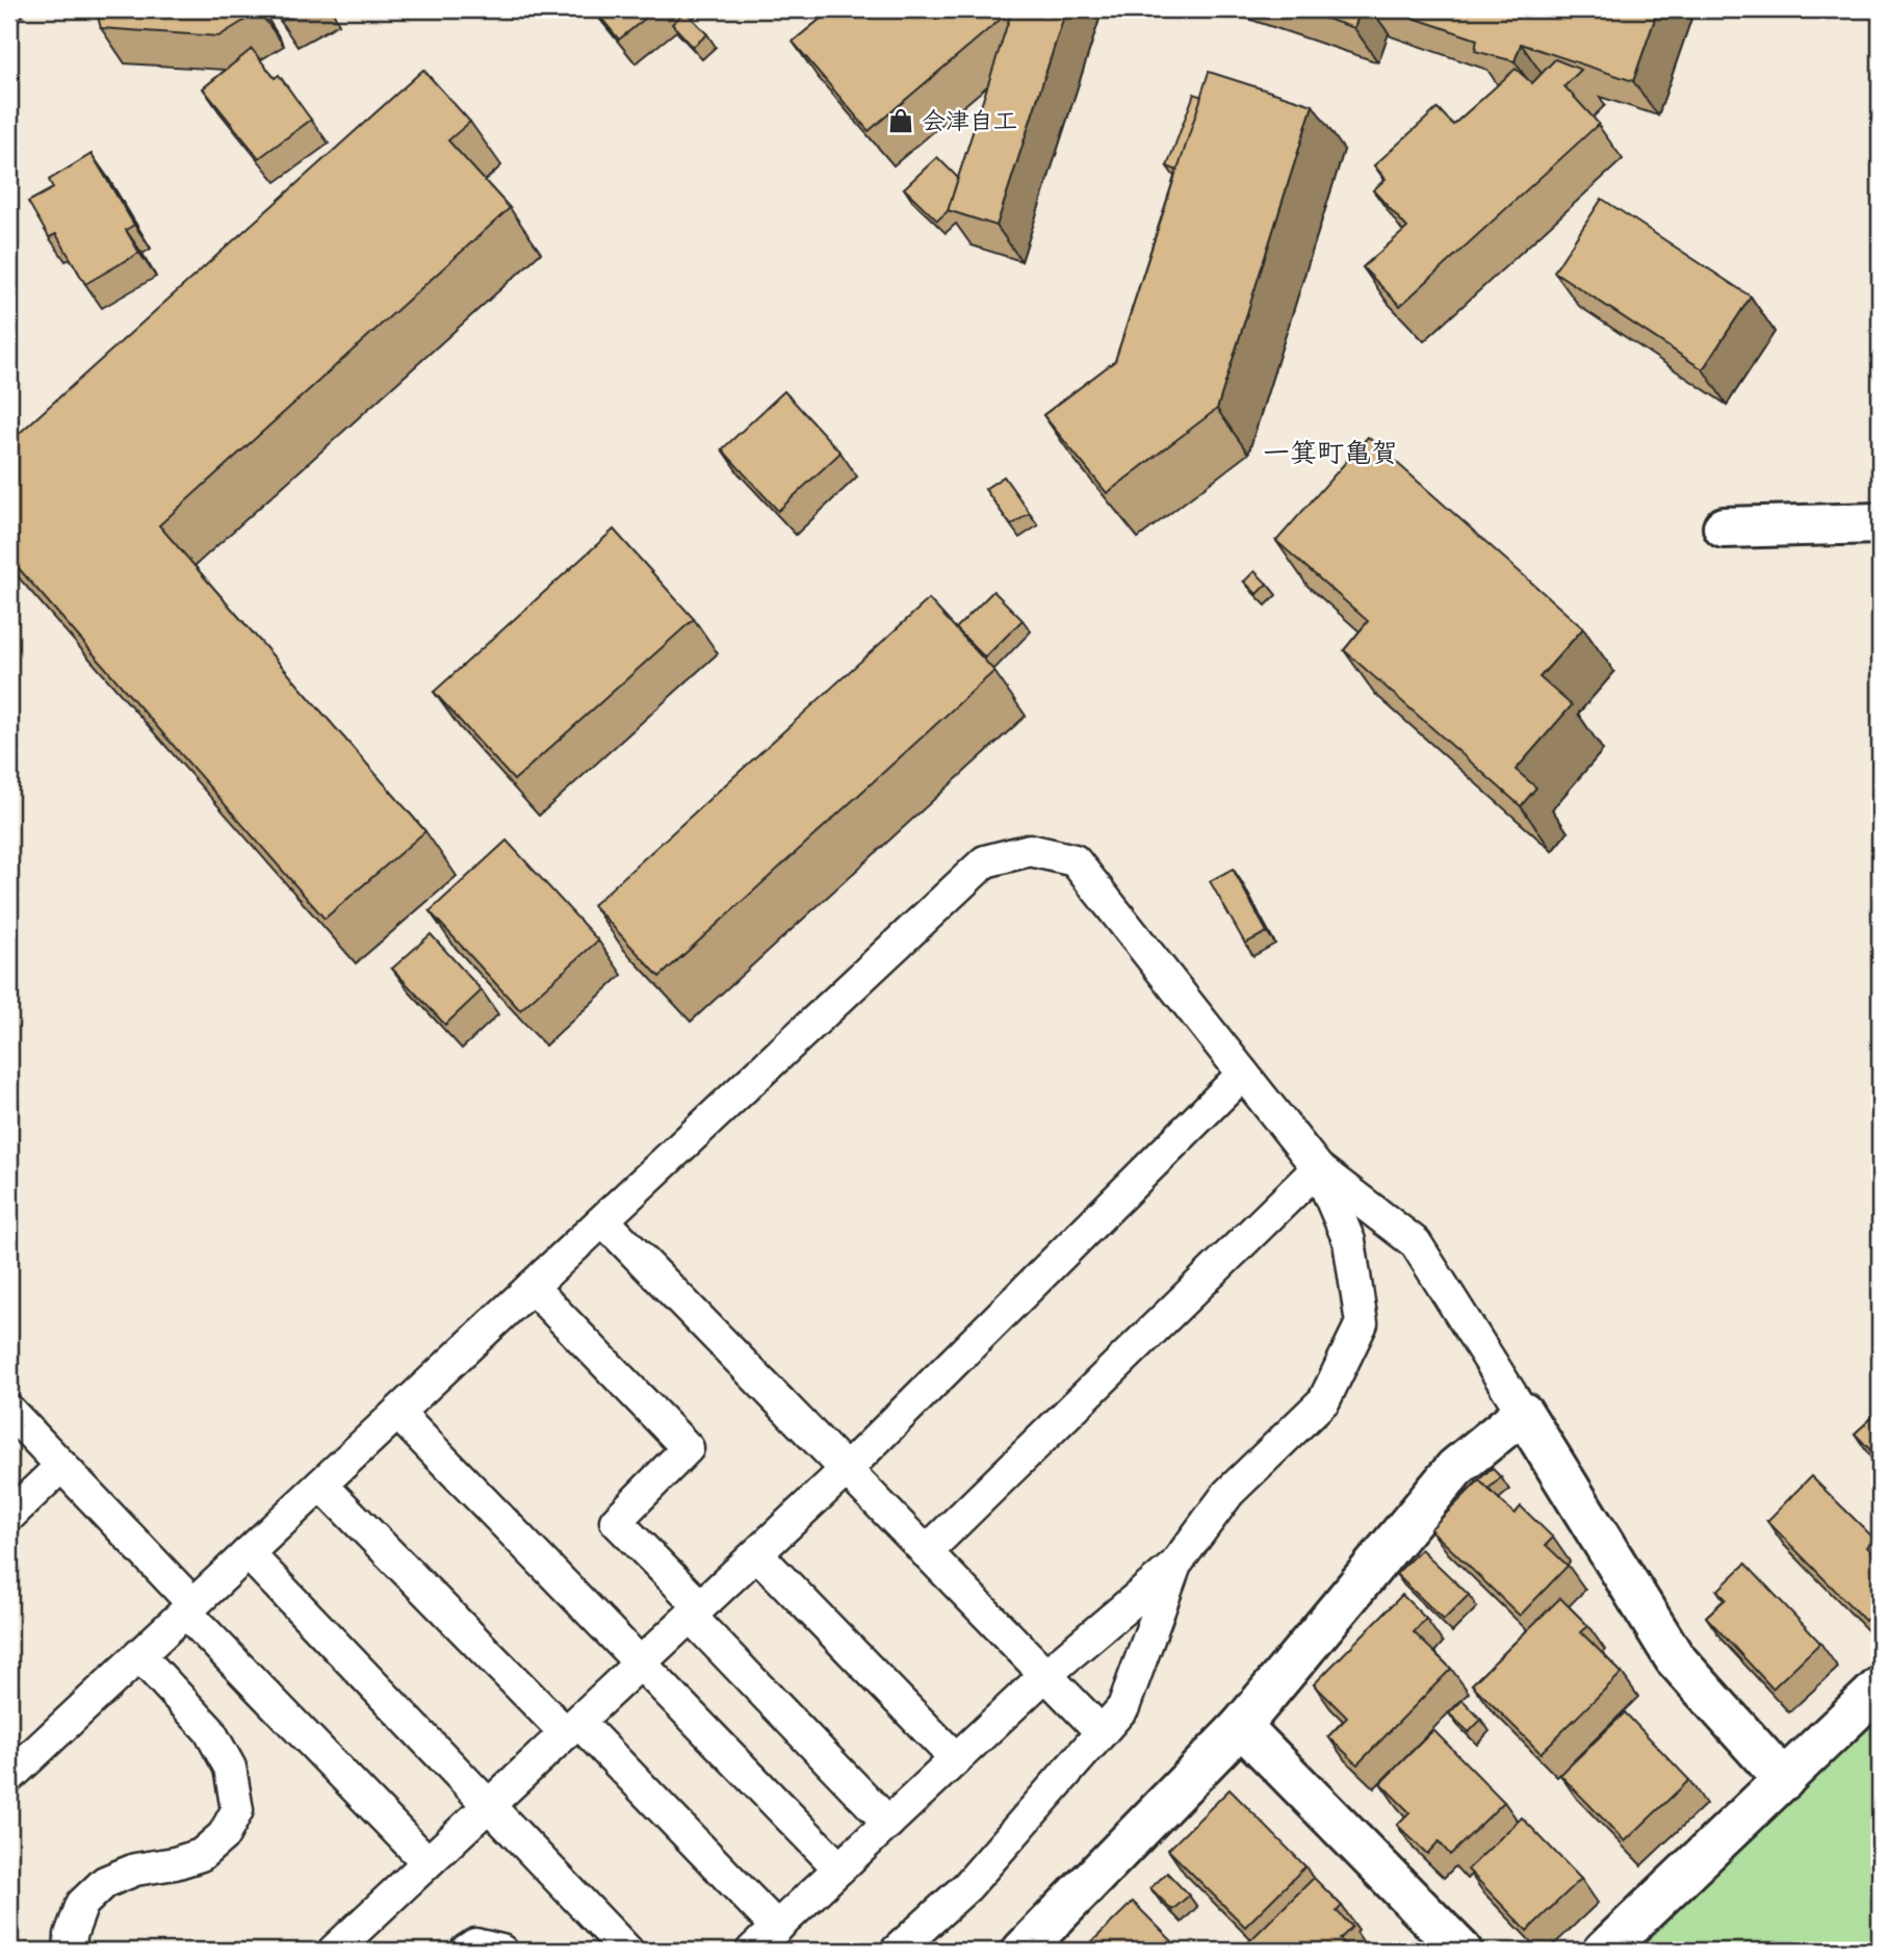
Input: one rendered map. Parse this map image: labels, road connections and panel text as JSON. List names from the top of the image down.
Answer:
{
  "districts": ["一箕町亀賀"],
  "places": {
    "shop": ["会津自工"]
  }
}
